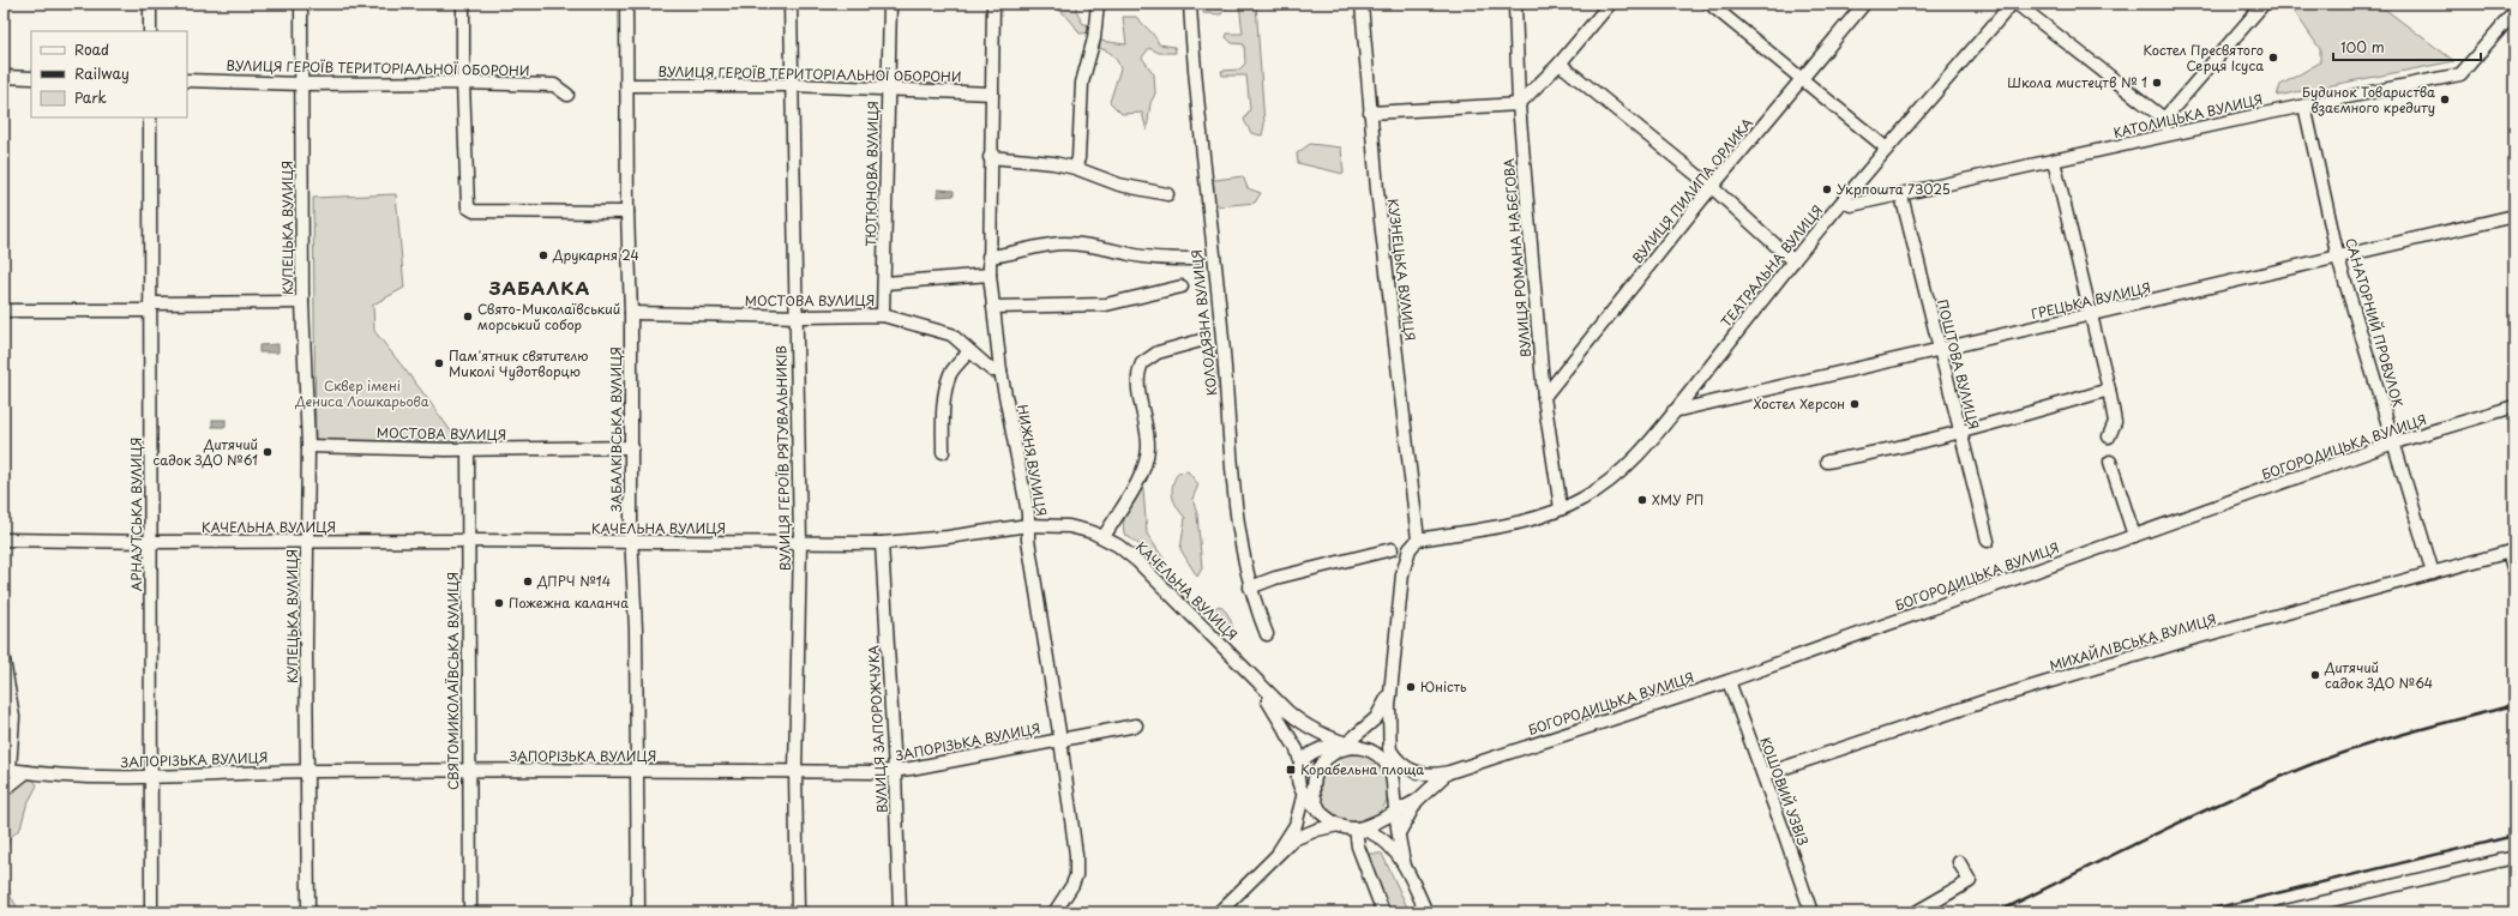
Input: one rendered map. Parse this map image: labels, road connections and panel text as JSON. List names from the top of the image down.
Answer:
{
  "streets": {
    "street": [
      "ВУЛИЦЯ ГЕРОЇВ ТЕРИТОРІАЛЬНОЇ ОБОРОНИ",
      "КАТОЛИЦЬКА ВУЛИЦЯ",
      "ТЮТЮНОВА ВУЛИЦЯ",
      "ВУЛИЦЯ ПИЛИПА ОРЛИКА",
      "КУПЕЦЬКА ВУЛИЦЯ",
      "ВУЛИЦЯ РОМАНА НАБЄГОВА",
      "ТЕАТРАЛЬНА ВУЛИЦЯ",
      "КУЗНЕЦЬКА ВУЛИЦЯ",
      "МОСТОВА ВУЛИЦЯ",
      "ГРЕЦЬКА ВУЛИЦЯ",
      "КОЛОДЯЗНА ВУЛИЦЯ",
      "САНАТОРНИЙ ПРОВУЛОК",
      "ПОШТОВА ВУЛИЦЯ",
      "ЗАБАЛКІВСЬКА ВУЛИЦЯ",
      "БОГОРОДИЦЬКА ВУЛИЦЯ",
      "ВУЛИЦЯ ГЕРОЇВ РЯТУВАЛЬНИКІВ",
      "НИЖНЯ ВУЛИЦЯ",
      "АРНАУТСЬКА ВУЛИЦЯ",
      "КАЧЕЛЬНА ВУЛИЦЯ",
      "МИХАЙЛІВСЬКА ВУЛИЦЯ",
      "СВЯТОМИКОЛАЇВСЬКА ВУЛИЦЯ",
      "ВУЛИЦЯ ЗАПОРОЖЧУКА",
      "ЗАПОРІЗЬКА ВУЛИЦЯ",
      "КОШОВИЙ УЗВІЗ"
    ]
  },
  "crossings": [
    ["ВУЛИЦЯ ГЕРОЇВ ТЕРИТОРІАЛЬНОЇ ОБОРОНИ", "ТЮТЮНОВА ВУЛИЦЯ"],
    ["ВУЛИЦЯ ГЕРОЇВ ТЕРИТОРІАЛЬНОЇ ОБОРОНИ", "КУПЕЦЬКА ВУЛИЦЯ"],
    ["ВУЛИЦЯ ГЕРОЇВ ТЕРИТОРІАЛЬНОЇ ОБОРОНИ", "ЗАБАЛКІВСЬКА ВУЛИЦЯ"],
    ["ВУЛИЦЯ ГЕРОЇВ ТЕРИТОРІАЛЬНОЇ ОБОРОНИ", "ВУЛИЦЯ ГЕРОЇВ РЯТУВАЛЬНИКІВ"],
    ["ВУЛИЦЯ ГЕРОЇВ ТЕРИТОРІАЛЬНОЇ ОБОРОНИ", "НИЖНЯ ВУЛИЦЯ"],
    ["КАТОЛИЦЬКА ВУЛИЦЯ", "ТЕАТРАЛЬНА ВУЛИЦЯ"],
    ["КАТОЛИЦЬКА ВУЛИЦЯ", "САНАТОРНИЙ ПРОВУЛОК"],
    ["КАТОЛИЦЬКА ВУЛИЦЯ", "ПОШТОВА ВУЛИЦЯ"],
    ["ТЮТЮНОВА ВУЛИЦЯ", "МОСТОВА ВУЛИЦЯ"],
    ["ВУЛИЦЯ ПИЛИПА ОРЛИКА", "ВУЛИЦЯ РОМАНА НАБЄГОВА"],
    ["КУПЕЦЬКА ВУЛИЦЯ", "МОСТОВА ВУЛИЦЯ"],
    ["КУПЕЦЬКА ВУЛИЦЯ", "КАЧЕЛЬНА ВУЛИЦЯ"],
    ["КУПЕЦЬКА ВУЛИЦЯ", "ЗАПОРІЗЬКА ВУЛИЦЯ"],
    ["ВУЛИЦЯ РОМАНА НАБЄГОВА", "ТЕАТРАЛЬНА ВУЛИЦЯ"],
    ["ТЕАТРАЛЬНА ВУЛИЦЯ", "КУЗНЕЦЬКА ВУЛИЦЯ"],
    ["ТЕАТРАЛЬНА ВУЛИЦЯ", "ГРЕЦЬКА ВУЛИЦЯ"],
    ["МОСТОВА ВУЛИЦЯ", "ЗАБАЛКІВСЬКА ВУЛИЦЯ"],
    ["МОСТОВА ВУЛИЦЯ", "ВУЛИЦЯ ГЕРОЇВ РЯТУВАЛЬНИКІВ"],
    ["МОСТОВА ВУЛИЦЯ", "НИЖНЯ ВУЛИЦЯ"],
    ["МОСТОВА ВУЛИЦЯ", "СВЯТОМИКОЛАЇВСЬКА ВУЛИЦЯ"],
    ["ГРЕЦЬКА ВУЛИЦЯ", "САНАТОРНИЙ ПРОВУЛОК"],
    ["ГРЕЦЬКА ВУЛИЦЯ", "ПОШТОВА ВУЛИЦЯ"],
    ["САНАТОРНИЙ ПРОВУЛОК", "БОГОРОДИЦЬКА ВУЛИЦЯ"],
    ["САНАТОРНИЙ ПРОВУЛОК", "МИХАЙЛІВСЬКА ВУЛИЦЯ"],
    ["ЗАБАЛКІВСЬКА ВУЛИЦЯ", "КАЧЕЛЬНА ВУЛИЦЯ"],
    ["ЗАБАЛКІВСЬКА ВУЛИЦЯ", "ЗАПОРІЗЬКА ВУЛИЦЯ"],
    ["БОГОРОДИЦЬКА ВУЛИЦЯ", "КАЧЕЛЬНА ВУЛИЦЯ"],
    ["БОГОРОДИЦЬКА ВУЛИЦЯ", "КОШОВИЙ УЗВІЗ"],
    ["ВУЛИЦЯ ГЕРОЇВ РЯТУВАЛЬНИКІВ", "КАЧЕЛЬНА ВУЛИЦЯ"],
    ["ВУЛИЦЯ ГЕРОЇВ РЯТУВАЛЬНИКІВ", "ЗАПОРІЗЬКА ВУЛИЦЯ"],
    ["НИЖНЯ ВУЛИЦЯ", "КАЧЕЛЬНА ВУЛИЦЯ"],
    ["НИЖНЯ ВУЛИЦЯ", "ЗАПОРІЗЬКА ВУЛИЦЯ"],
    ["АРНАУТСЬКА ВУЛИЦЯ", "КАЧЕЛЬНА ВУЛИЦЯ"],
    ["АРНАУТСЬКА ВУЛИЦЯ", "ЗАПОРІЗЬКА ВУЛИЦЯ"],
    ["КАЧЕЛЬНА ВУЛИЦЯ", "СВЯТОМИКОЛАЇВСЬКА ВУЛИЦЯ"],
    ["КАЧЕЛЬНА ВУЛИЦЯ", "ВУЛИЦЯ ЗАПОРОЖЧУКА"],
    ["МИХАЙЛІВСЬКА ВУЛИЦЯ", "КОШОВИЙ УЗВІЗ"],
    ["СВЯТОМИКОЛАЇВСЬКА ВУЛИЦЯ", "ЗАПОРІЗЬКА ВУЛИЦЯ"],
    ["ВУЛИЦЯ ЗАПОРОЖЧУКА", "ЗАПОРІЗЬКА ВУЛИЦЯ"]
  ],
  "districts": ["ЗАБАЛКА"],
  "parks": ["Сквер імені Дениса Лошкарьова"],
  "places": {
    "other": [
      "Костел Пресвятого Серця Ісуса",
      "Школа мистецтв № 1",
      "Будинок Товариства взаємного кредиту",
      "Укрпошта 73025",
      "Друкарня 24",
      "Свято-Миколаївський морський собор",
      "Пам'ятник святителю Миколі Чудотворцю",
      "Хостел Херсон",
      "Дитячий садок ЗДО №61",
      "ХМУ РП",
      "ДПРЧ №14",
      "Пожежна каланча",
      "Дитячий садок ЗДО №64",
      "Юність"
    ],
    "transit": ["Корабельна площа"]
  },
  "legend": ["Road", "Railway", "Park"],
  "scale_bar": "100 m"
}
